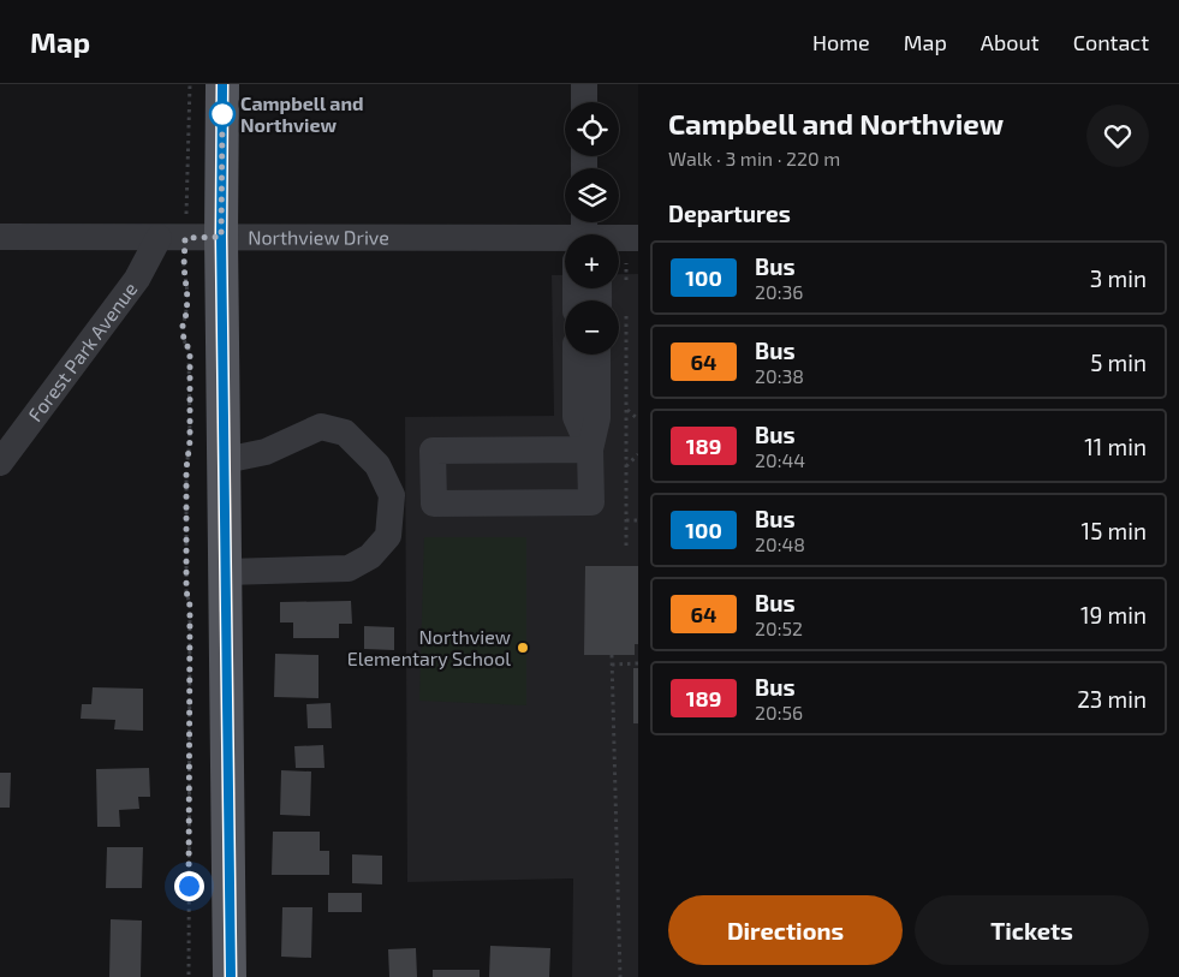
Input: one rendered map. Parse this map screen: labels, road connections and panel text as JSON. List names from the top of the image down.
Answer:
{
  "streets": {
    "street": ["Northview Drive", "Forest Park Avenue"]
  },
  "crossings": [
    ["Northview Drive", "Forest Park Avenue"]
  ],
  "places": ["Campbell and Northview", "Northview Elementary School"],
  "lines": ["bus line 100"],
  "page": {
    "header": "Map",
    "nav": [
      "Home",
      "Map",
      "About",
      "Contact"
    ],
    "heading": [
      ["Campbell and Northview", "Walk · 3 min · 220 m"],
      "Departures"
    ],
    "map_buttons": ["+", "−"],
    "list": [
      {
        "mark": "100",
        "name": "Bus",
        "note": "20:36",
        "value": "3 min"
      },
      {
        "mark": "64",
        "name": "Bus",
        "note": "20:38",
        "value": "5 min"
      },
      {
        "mark": "189",
        "name": "Bus",
        "note": "20:44",
        "value": "11 min"
      },
      {
        "mark": "100",
        "name": "Bus",
        "note": "20:48",
        "value": "15 min"
      },
      {
        "mark": "64",
        "name": "Bus",
        "note": "20:52",
        "value": "19 min"
      },
      {
        "mark": "189",
        "name": "Bus",
        "note": "20:56",
        "value": "23 min"
      }
    ],
    "buttons": ["Directions", "Tickets"]
  }
}
